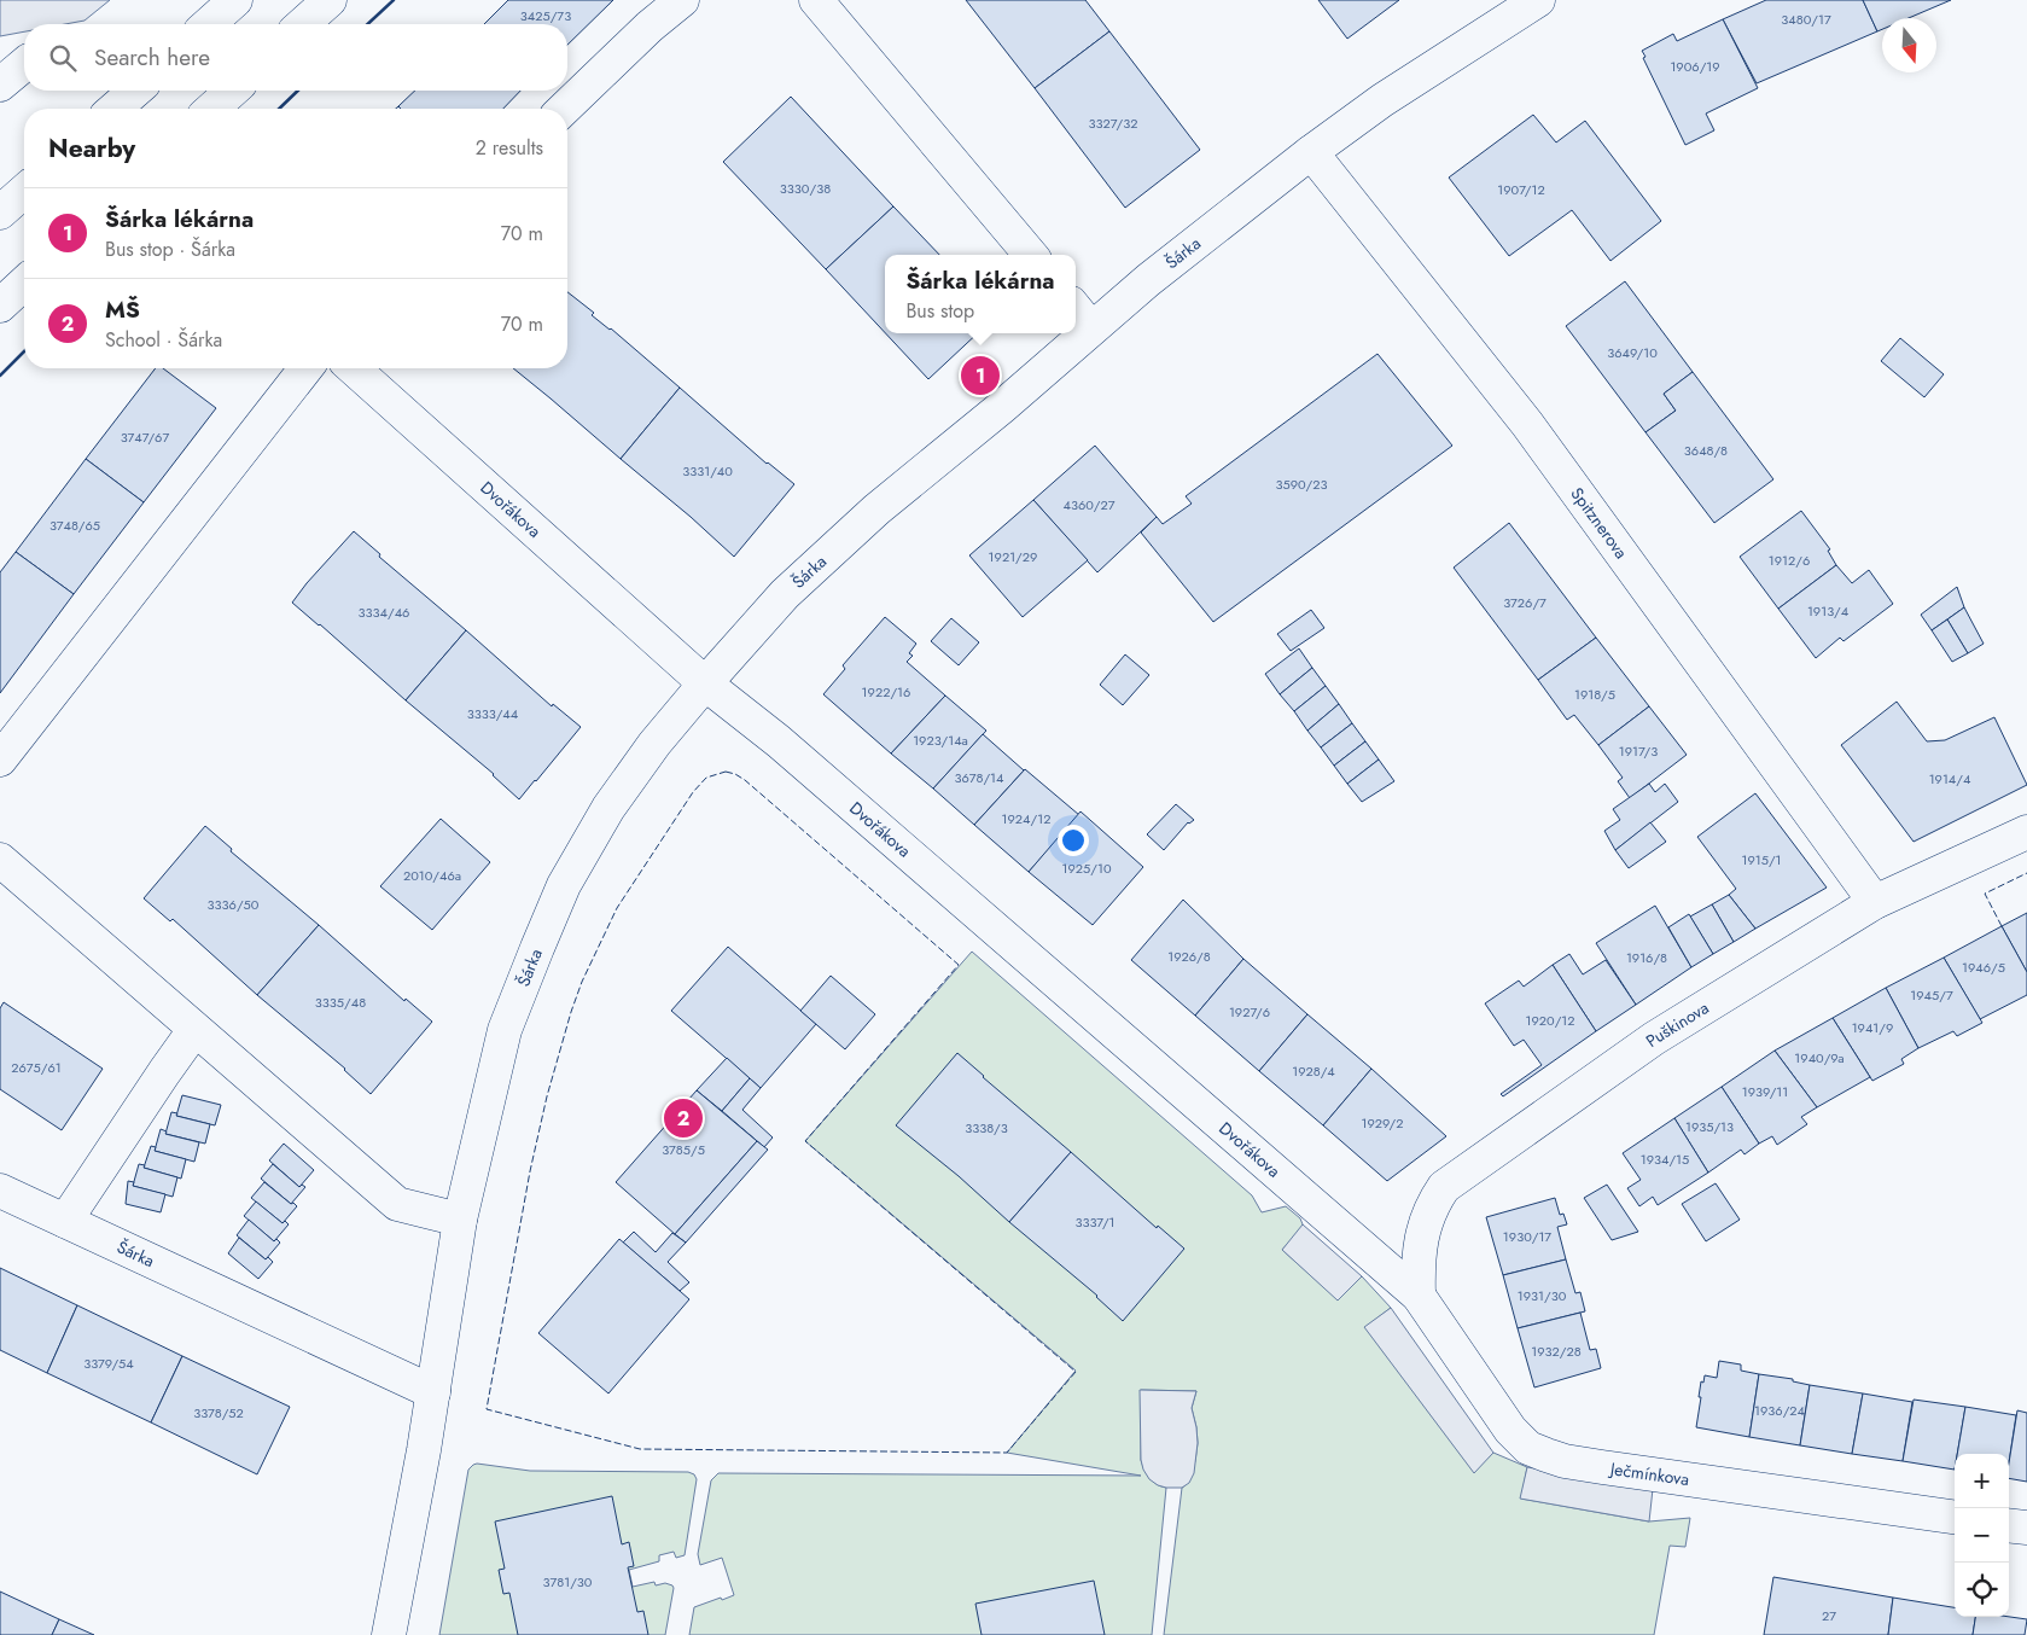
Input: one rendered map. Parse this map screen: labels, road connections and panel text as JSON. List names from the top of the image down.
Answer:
{
  "streets": {
    "main road": [
      "Šárka",
      "Dvořákova",
      "Spitznerova",
      "Puškinova",
      "Ječmínkova"
    ]
  },
  "crossings": [
    ["Šárka", "Dvořákova"],
    ["Šárka", "Spitznerova"],
    ["Dvořákova", "Puškinova"],
    ["Dvořákova", "Ječmínkova"],
    ["Spitznerova", "Puškinova"],
    ["Puškinova", "Ječmínkova"]
  ],
  "house_numbers": [
    "3425/73",
    "3480/17",
    "1906/19",
    "3327/32",
    "3330/38",
    "1907/12",
    "3649/10",
    "3747/67",
    "3648/8",
    "3331/40",
    "3590/23",
    "4360/27",
    "3748/65",
    "1921/29",
    "1912/6",
    "3726/7",
    "1913/4",
    "3334/46",
    "1922/16",
    "1918/5",
    "3333/44",
    "1923/14a",
    "1917/3",
    "3678/14",
    "1914/4",
    "1924/12",
    "1915/1",
    "1925/10",
    "2010/46a",
    "3336/50",
    "1926/8",
    "1916/8",
    "1946/5",
    "1945/7",
    "3335/48",
    "1927/6",
    "1920/12",
    "1941/9",
    "1940/9a",
    "2675/61",
    "1928/4",
    "1939/11",
    "1929/2",
    "1935/13",
    "3338/3",
    "3785/5",
    "1934/15",
    "3337/1",
    "1930/17",
    "1931/30",
    "1932/28",
    "3379/54",
    "1936/24",
    "3378/52",
    "3781/30",
    "27"
  ],
  "north": "bottom",
  "page": {
    "search": "Search here",
    "heading": ["Nearby", "2 results"],
    "list": [
      {
        "mark": "1",
        "name": "Šárka lékárna",
        "note": "Bus stop · Šárka",
        "value": "70 m"
      },
      {
        "mark": "2",
        "name": "MŠ",
        "note": "School · Šárka",
        "value": "70 m"
      }
    ],
    "popup": ["Šárka lékárna", "Bus stop"],
    "pins": ["1", "2"],
    "map_buttons": ["+", "−"]
  }
}
